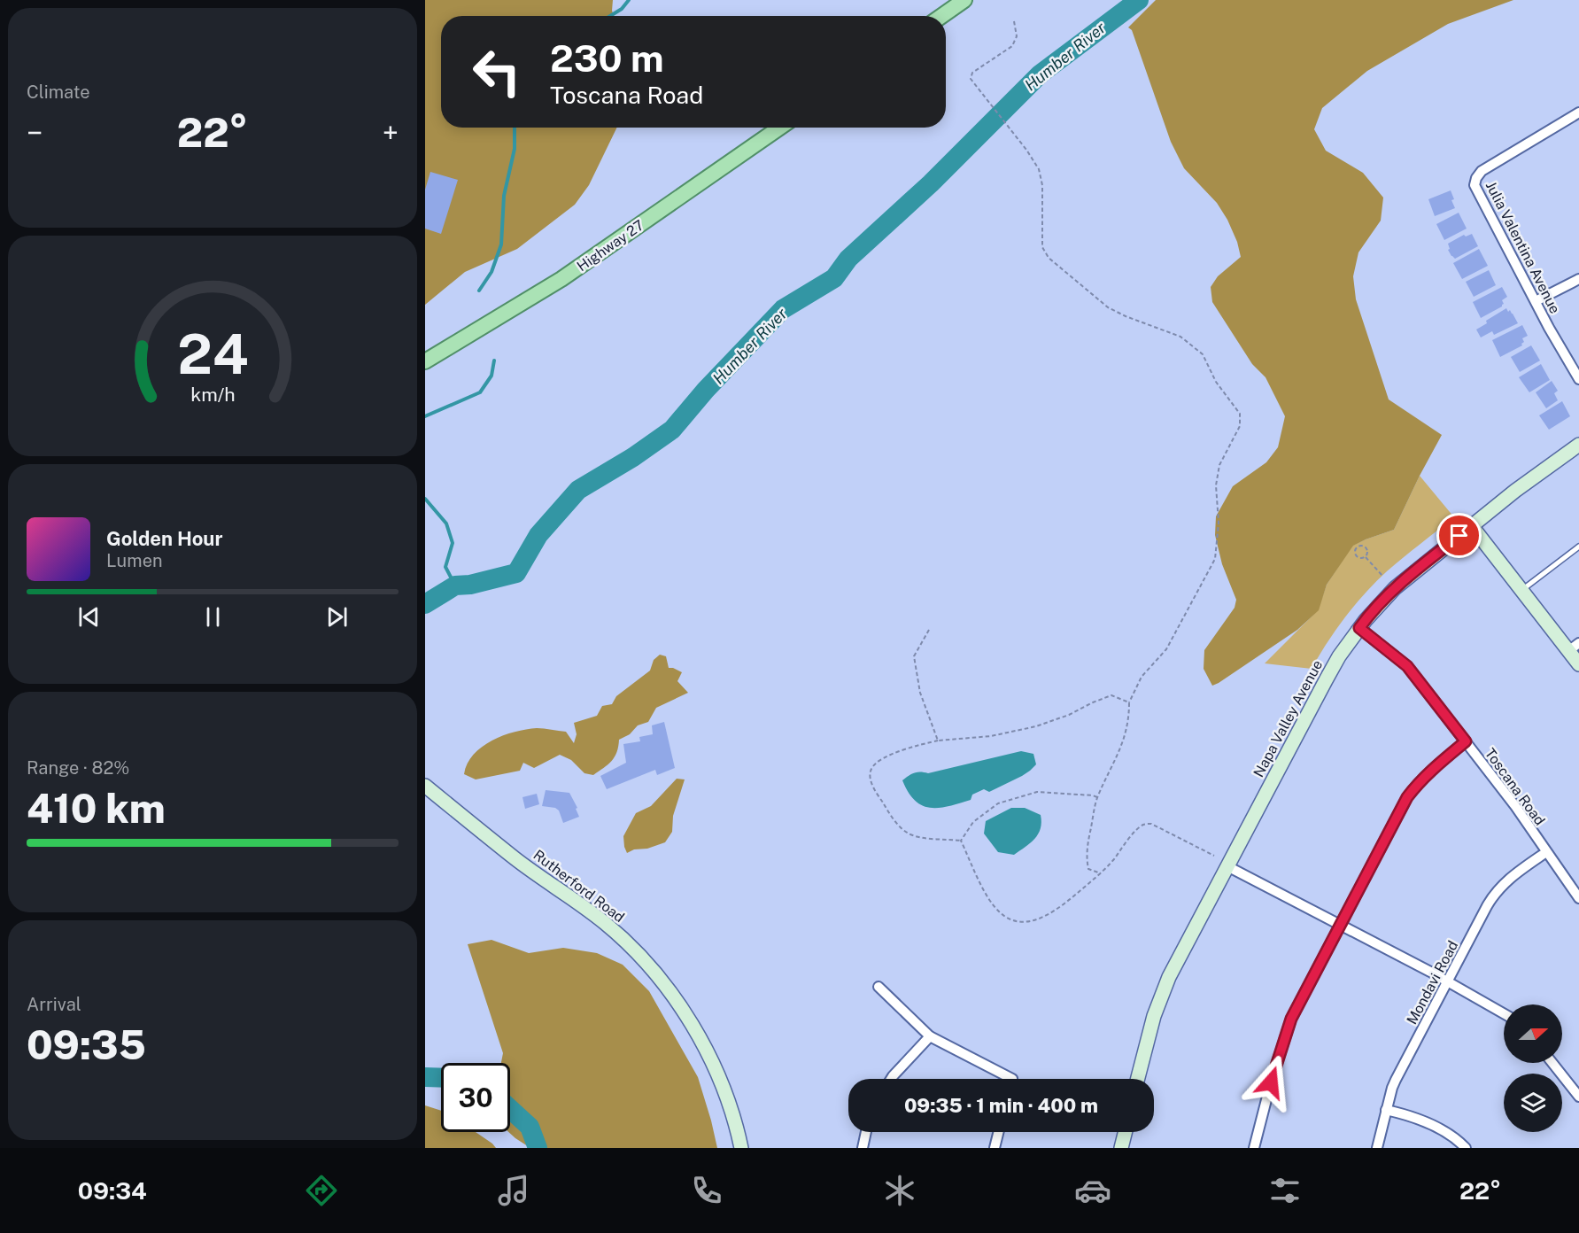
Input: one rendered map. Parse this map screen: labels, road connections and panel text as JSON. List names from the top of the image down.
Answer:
{
  "streets": {
    "main road": ["Highway 27"],
    "street": [
      "Julia Valentina Avenue",
      "Napa Valley Avenue",
      "Toscana Road",
      "Rutherford Road",
      "Mondavi Road"
    ]
  },
  "crossings": [
    ["Napa Valley Avenue", "Toscana Road"],
    ["Toscana Road", "Mondavi Road"]
  ],
  "water": ["Humber River"],
  "north": "right",
  "page": {
    "tile": [
      "Climate",
      ["Range · 82%", "410 km"],
      ["Arrival", "09:35"]
    ],
    "turn": ["230 m", "Toscana Road"],
    "heat": ["−", "22°", "+"],
    "song": ["Golden Hour", "Lumen"],
    "limit": "30",
    "trip": "09:35 · 1 min · 400 m",
    "tabs": ["09:34", "22°"],
    "gauge": ["24", "km/h"]
  }
}
